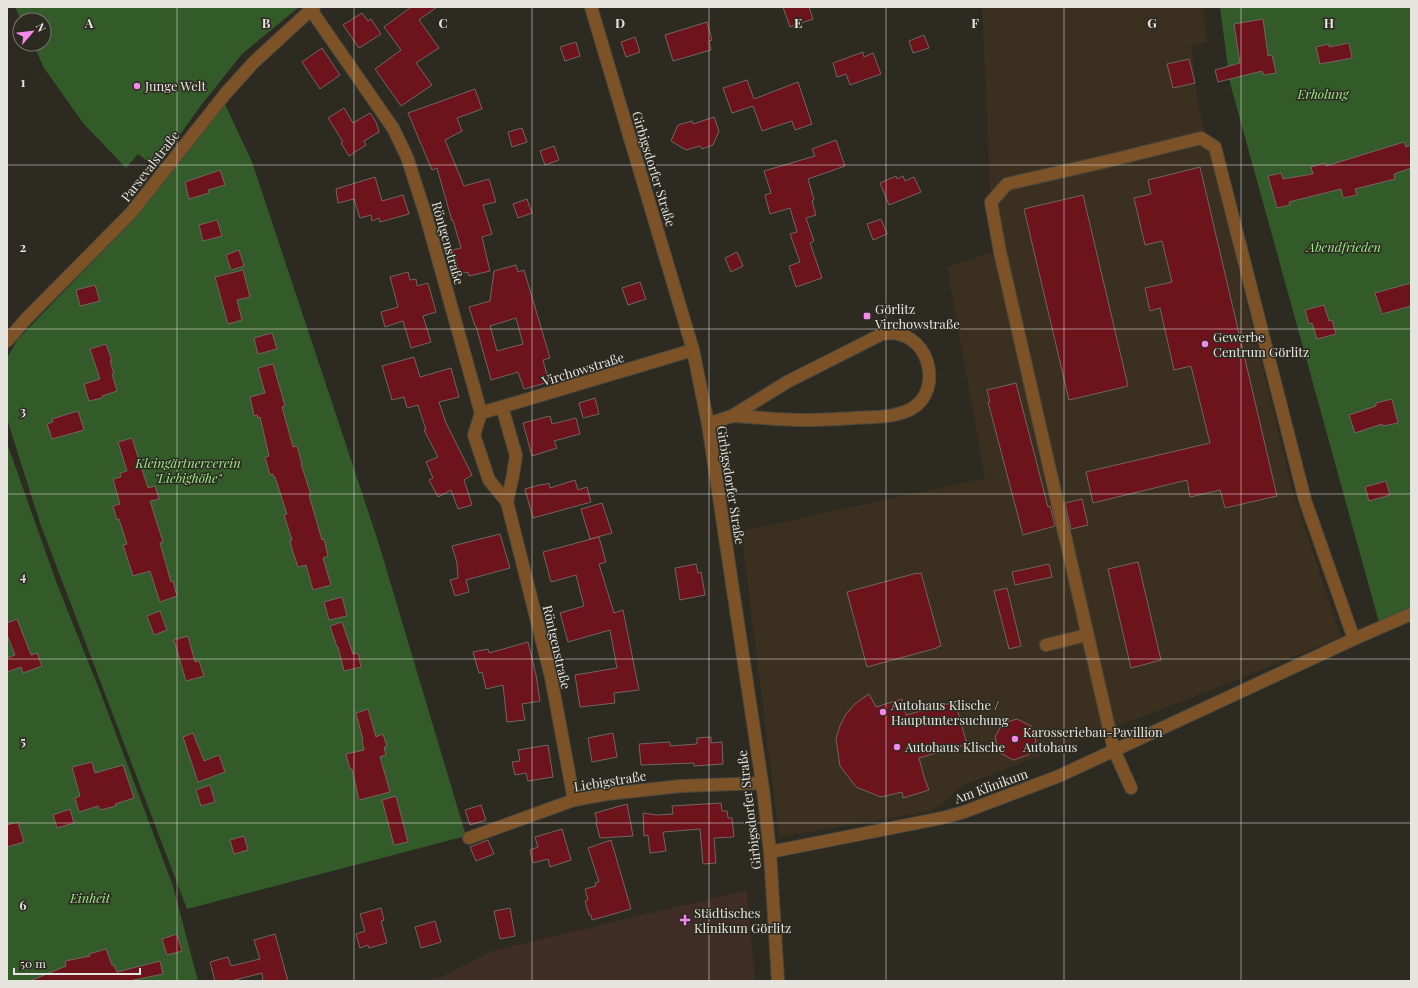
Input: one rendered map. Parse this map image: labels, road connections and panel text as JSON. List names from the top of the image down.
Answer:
{
  "streets": {
    "street": [
      "Parsevalstraße",
      "Girbigsdorfer Straße",
      "Röntgenstraße",
      "Virchowstraße",
      "Liebigstraße",
      "Am Klinikum"
    ]
  },
  "crossings": [
    ["Parsevalstraße", "Röntgenstraße"],
    ["Girbigsdorfer Straße", "Virchowstraße"],
    ["Girbigsdorfer Straße", "Liebigstraße"],
    ["Girbigsdorfer Straße", "Am Klinikum"],
    ["Röntgenstraße", "Virchowstraße"],
    ["Röntgenstraße", "Liebigstraße"]
  ],
  "parks": [
    "Erholung",
    "Abendfrieden",
    "Kleingärtnerverein \"Liebighöhe\"",
    "Einheit"
  ],
  "places": {
    "other": [
      "Junge Welt",
      "Gewerbe Centrum Görlitz",
      "Autohaus Klische / Hauptuntersuchung",
      "Karosseriebau-Pavillion Autohaus",
      "Autohaus Klische"
    ],
    "transit": ["Görlitz Virchowstraße"],
    "health": ["Städtisches Klinikum Görlitz"]
  },
  "scale_bar": "50 m",
  "north": "top right",
  "grid": {
    "columns": [
      "A",
      "B",
      "C",
      "D",
      "E",
      "F",
      "G",
      "H"
    ],
    "rows": [
      "1",
      "2",
      "3",
      "4",
      "5",
      "6"
    ]
  }
}
